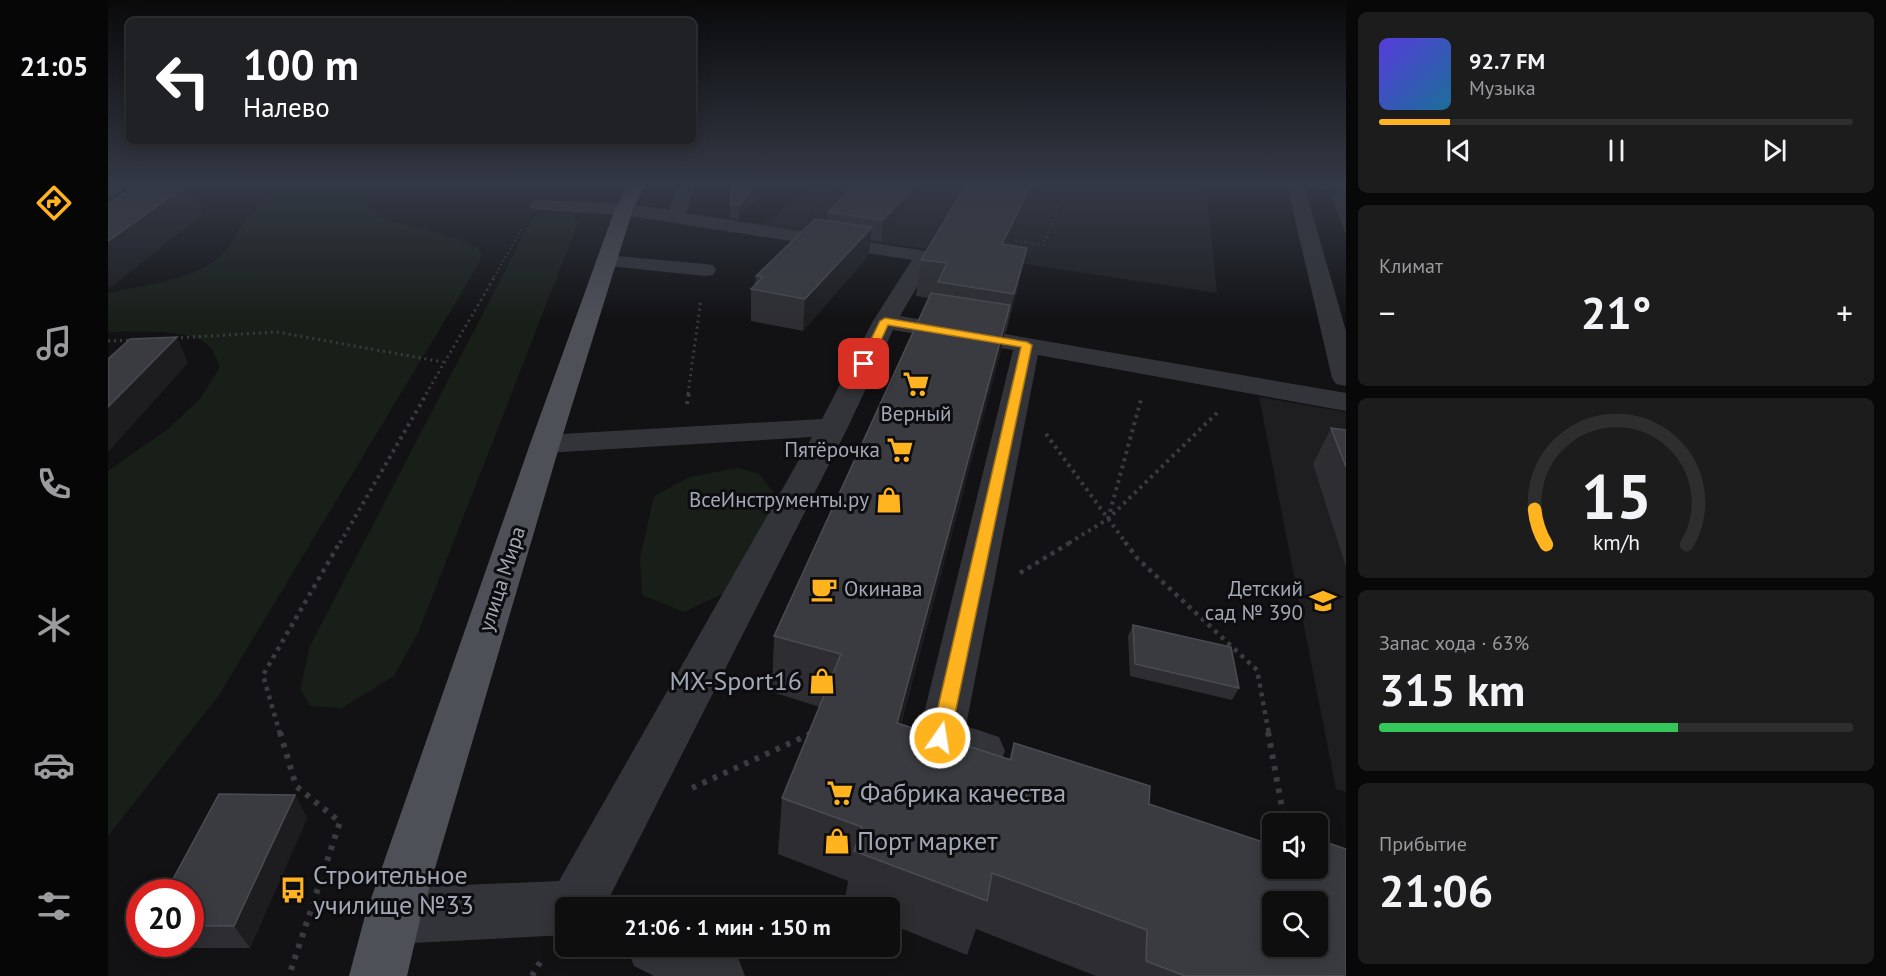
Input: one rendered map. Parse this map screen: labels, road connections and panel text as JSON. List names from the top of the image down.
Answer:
{
  "streets": {
    "main road": ["улица Мира"]
  },
  "places": {
    "supermarket": ["Верный", "Пятёрочка", "Фабрика качества"],
    "shop": ["ВсеИнструменты.ру", "MX-Sport16", "Порт маркет"],
    "cafe": ["Окинава"],
    "school or university": ["Детский сад № 390"],
    "bus stop": ["Строительное училище №33"]
  },
  "page": {
    "tabs": "21:05",
    "turn": ["100 m", "Налево"],
    "song": ["92.7 FM", "Музыка"],
    "tile": [
      "Климат",
      ["Запас хода · 63%", "315 km"],
      ["Прибытие", "21:06"]
    ],
    "heat": ["−", "21°", "+"],
    "limit": "20",
    "trip": "21:06 · 1 мин · 150 m",
    "gauge": ["15", "km/h"]
  }
}
